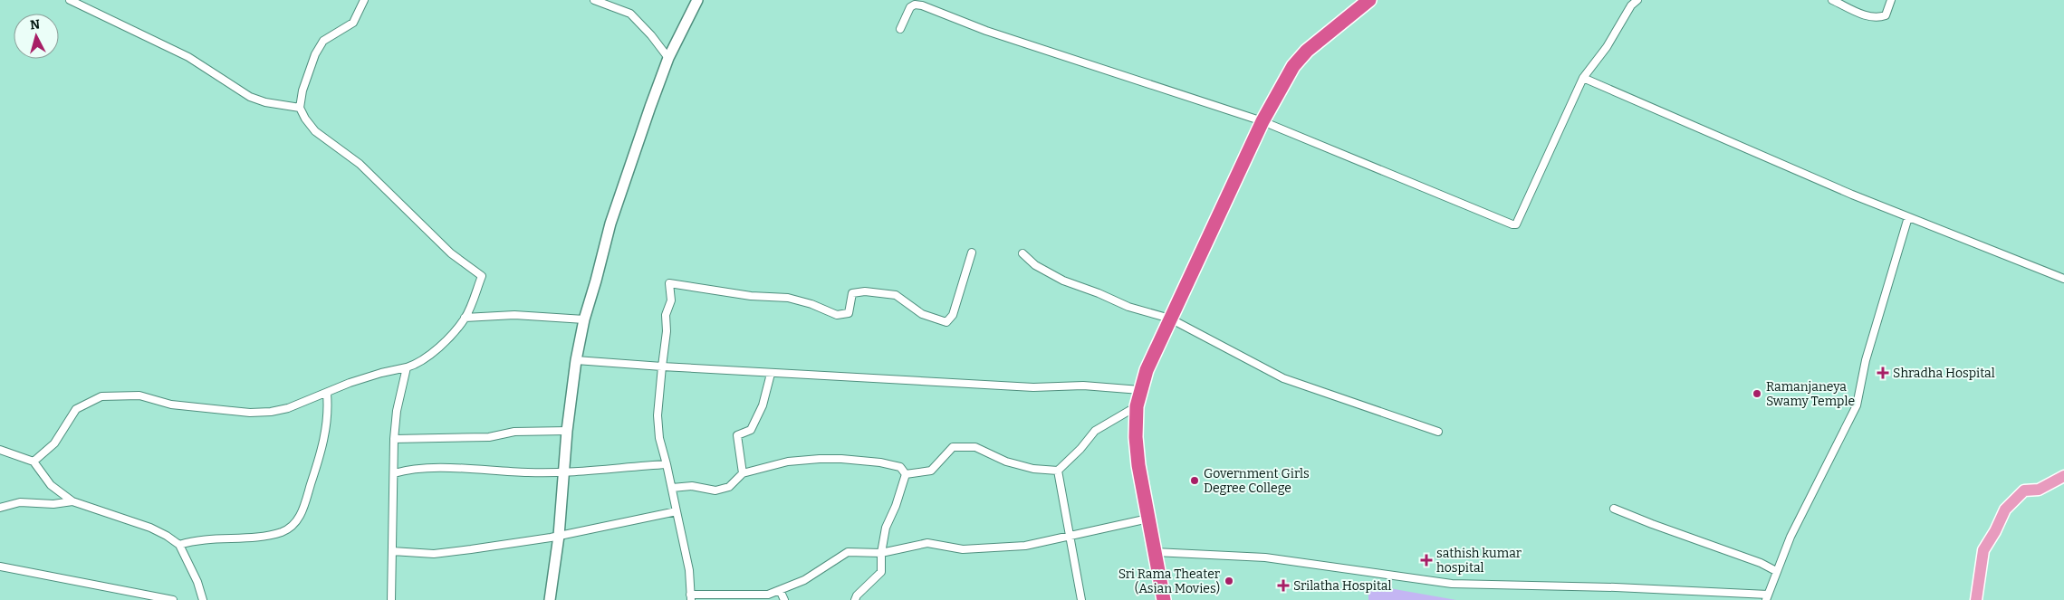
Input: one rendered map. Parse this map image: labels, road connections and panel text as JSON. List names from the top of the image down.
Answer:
{
  "places": {
    "health": ["Shradha Hospital", "sathish kumar hospital", "Srilatha Hospital"],
    "other": ["Ramanjaneya Swamy Temple", "Government Girls Degree College", "Sri Rama Theater (Asian Movies)"]
  },
  "north": "top"
}
